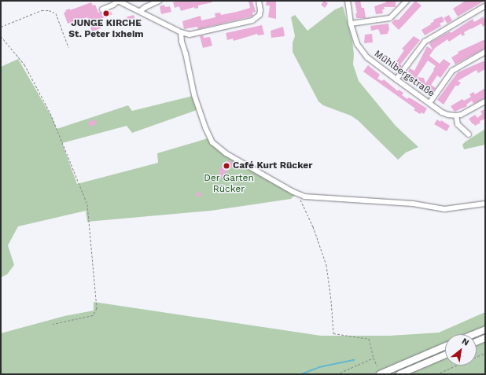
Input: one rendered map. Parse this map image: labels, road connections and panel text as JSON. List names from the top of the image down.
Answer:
{
  "streets": {
    "street": ["Mühlbergstraße"]
  },
  "parks": ["Der Garten Rücker"],
  "places": ["JUNGE KIRCHE St. Peter Ixheim", "Café Kurt Rücker"],
  "north": "top right"
}
